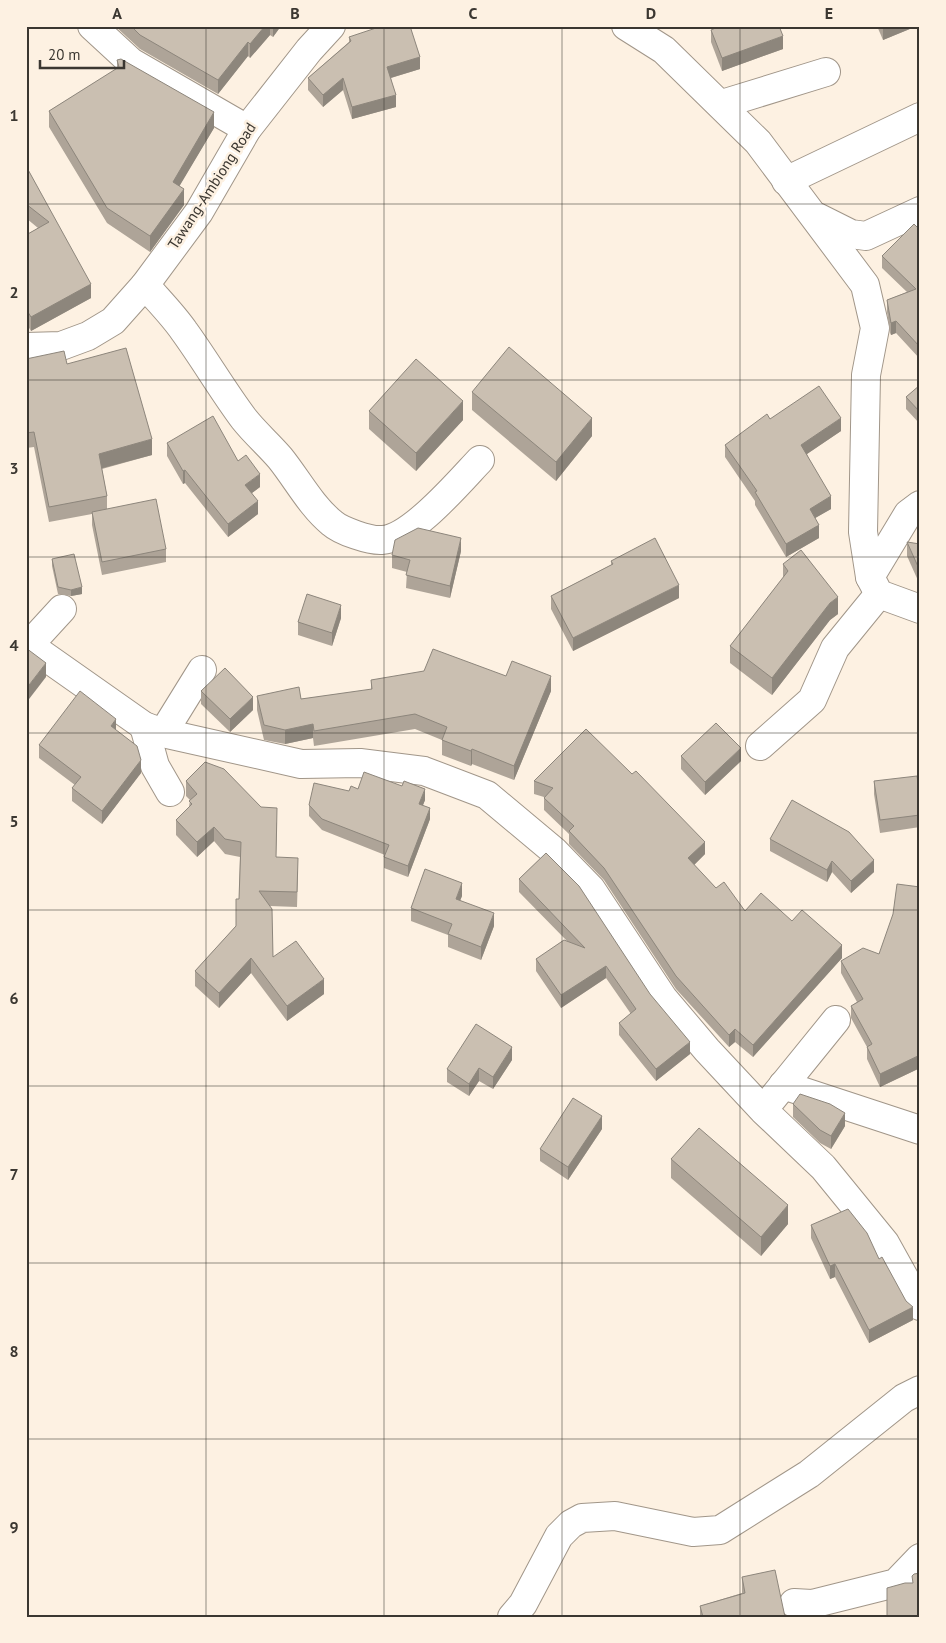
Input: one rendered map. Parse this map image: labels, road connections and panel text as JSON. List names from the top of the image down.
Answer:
{
  "streets": {
    "street": ["Tawang-Ambiong Road"]
  },
  "scale_bar": "20 m",
  "grid": {
    "columns": [
      "A",
      "B",
      "C",
      "D",
      "E"
    ],
    "rows": [
      "1",
      "2",
      "3",
      "4",
      "5",
      "6",
      "7",
      "8",
      "9"
    ]
  }
}
